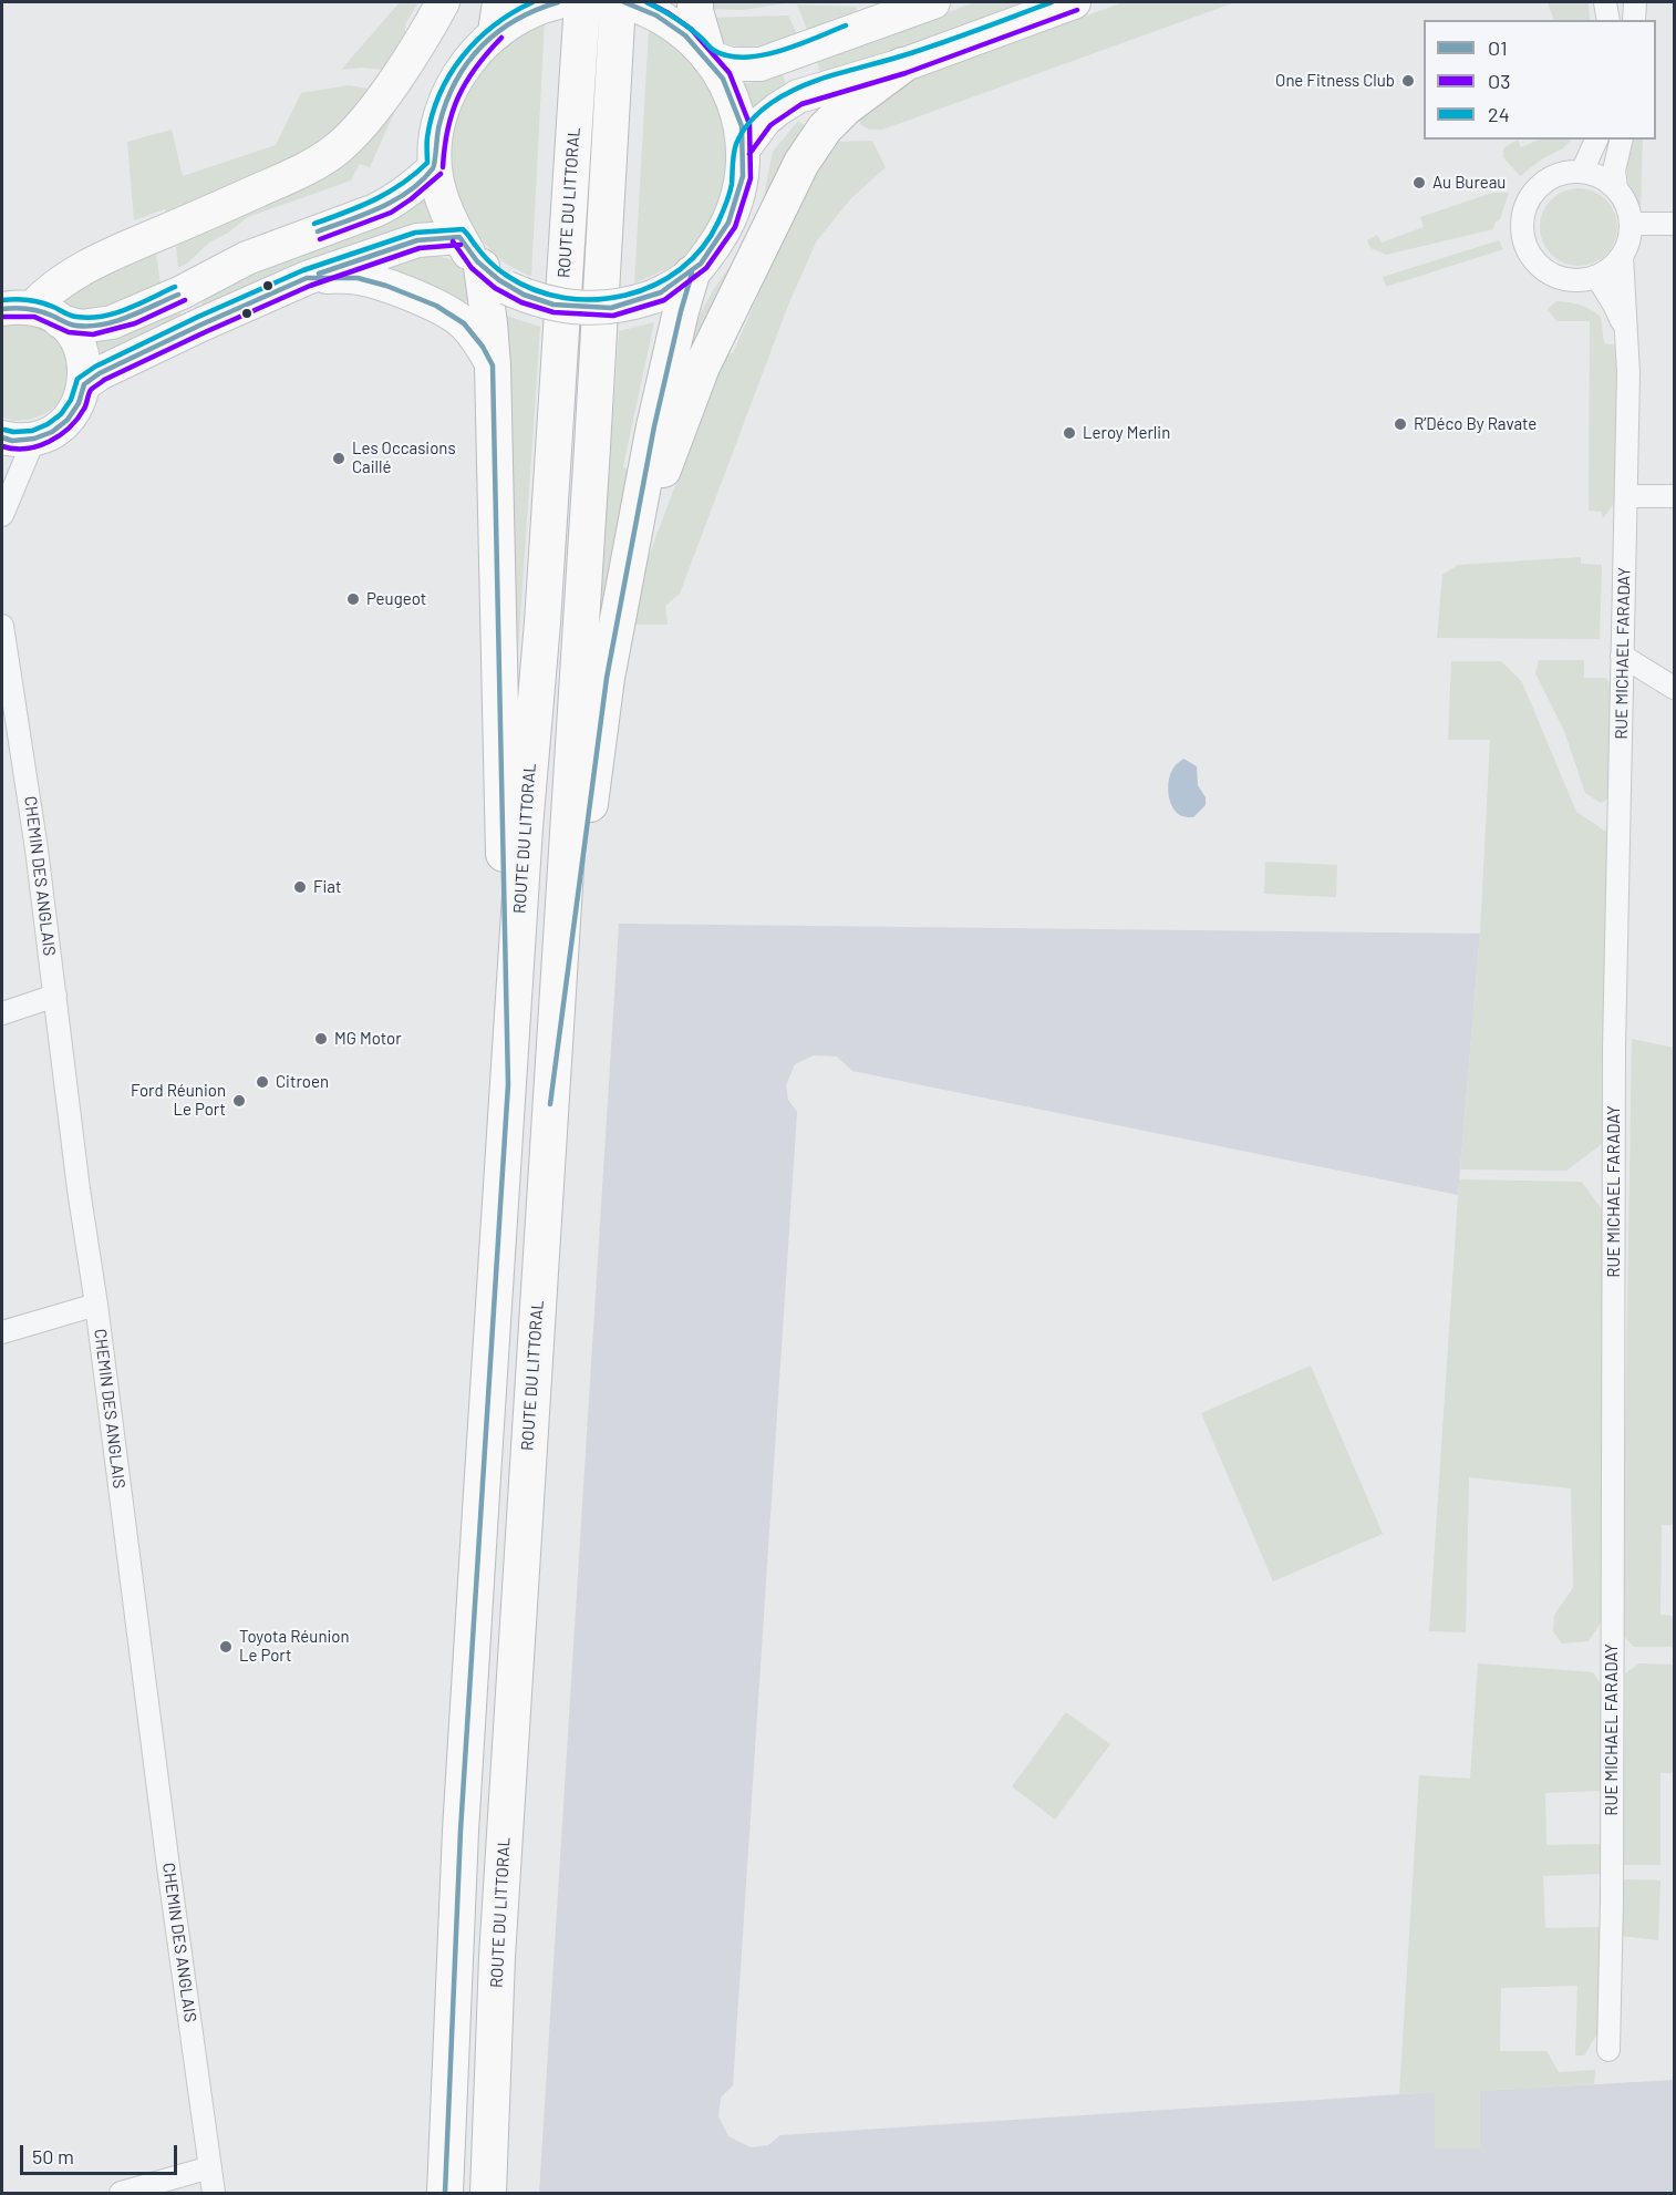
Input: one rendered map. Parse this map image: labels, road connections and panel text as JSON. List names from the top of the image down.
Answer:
{
  "streets": {
    "highway": ["ROUTE DU LITTORAL"],
    "street": ["RUE MICHAEL FARADAY", "CHEMIN DES ANGLAIS"]
  },
  "places": [
    "One Fitness Club",
    "Au Bureau",
    "R’Déco By Ravate",
    "Leroy Merlin",
    "Les Occasions Caillé",
    "Peugeot",
    "Fiat",
    "MG Motor",
    "Citroen",
    "Ford Réunion Le Port",
    "Toyota Réunion Le Port"
  ],
  "lines": ["transit line O1", "transit line O3", "transit line 24"],
  "legend": ["O1", "O3", "24"],
  "scale_bar": "50 m"
}
